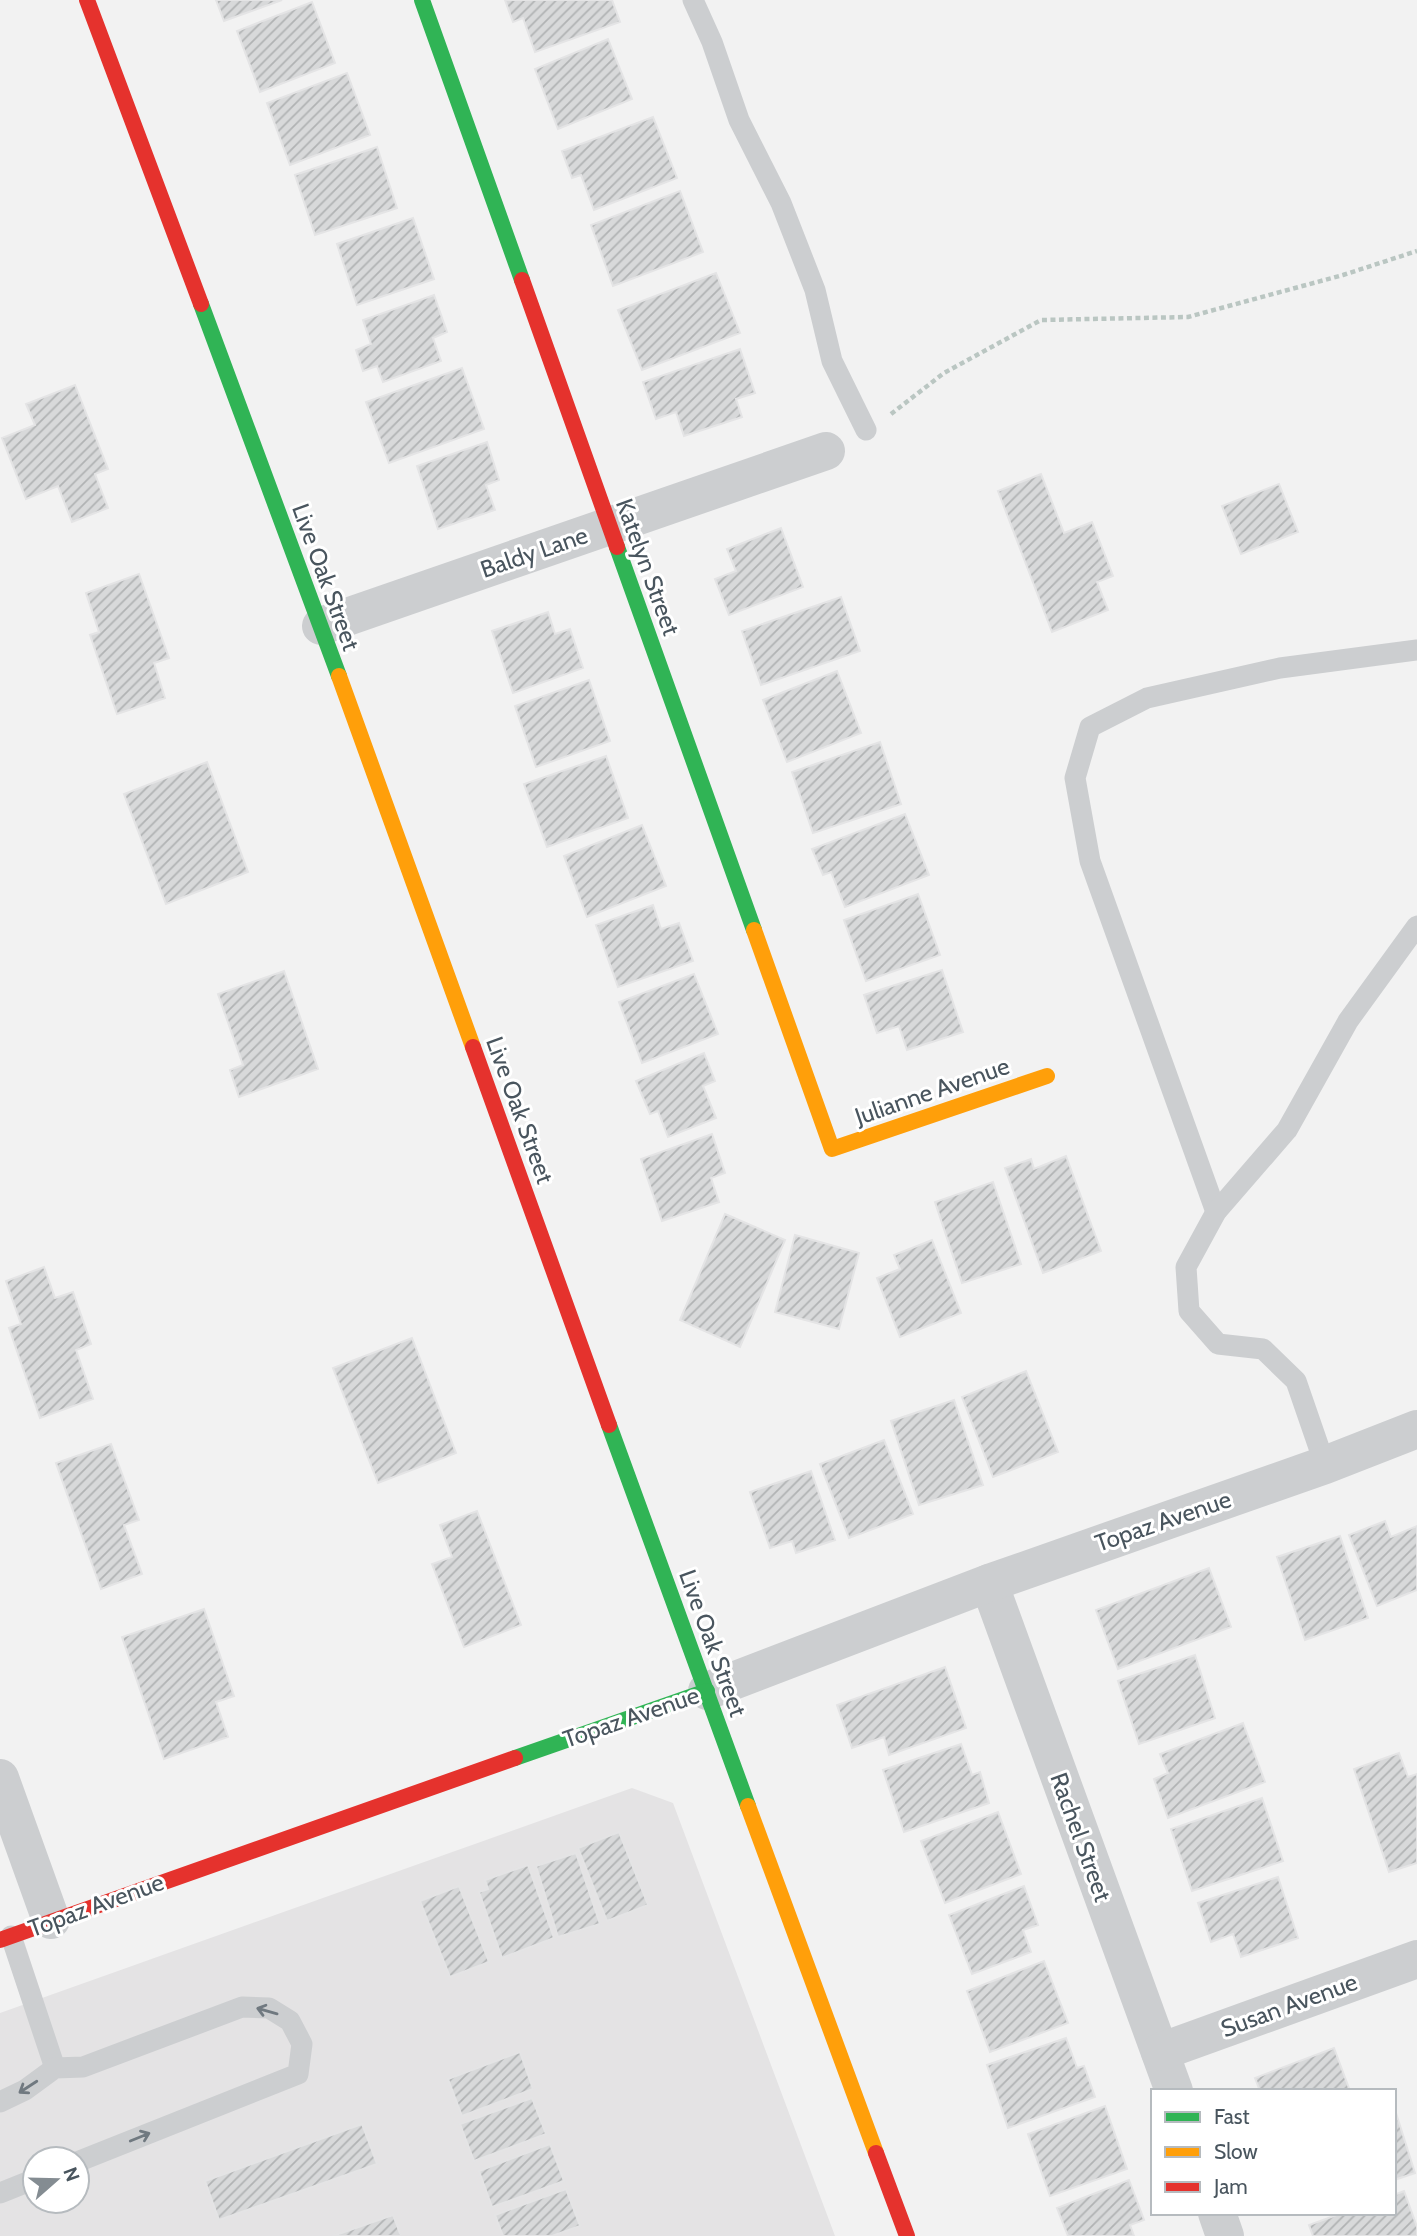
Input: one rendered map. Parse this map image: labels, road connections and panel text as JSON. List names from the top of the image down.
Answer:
{
  "streets": {
    "street": [
      "Baldy Lane",
      "Katelyn Street",
      "Live Oak Street",
      "Julianne Avenue",
      "Topaz Avenue",
      "Rachel Street",
      "Susan Avenue"
    ]
  },
  "crossings": [
    ["Baldy Lane", "Katelyn Street"],
    ["Baldy Lane", "Live Oak Street"],
    ["Katelyn Street", "Julianne Avenue"],
    ["Live Oak Street", "Topaz Avenue"],
    ["Topaz Avenue", "Rachel Street"],
    ["Rachel Street", "Susan Avenue"]
  ],
  "legend": ["Fast", "Slow", "Jam"],
  "north": "right"
}
